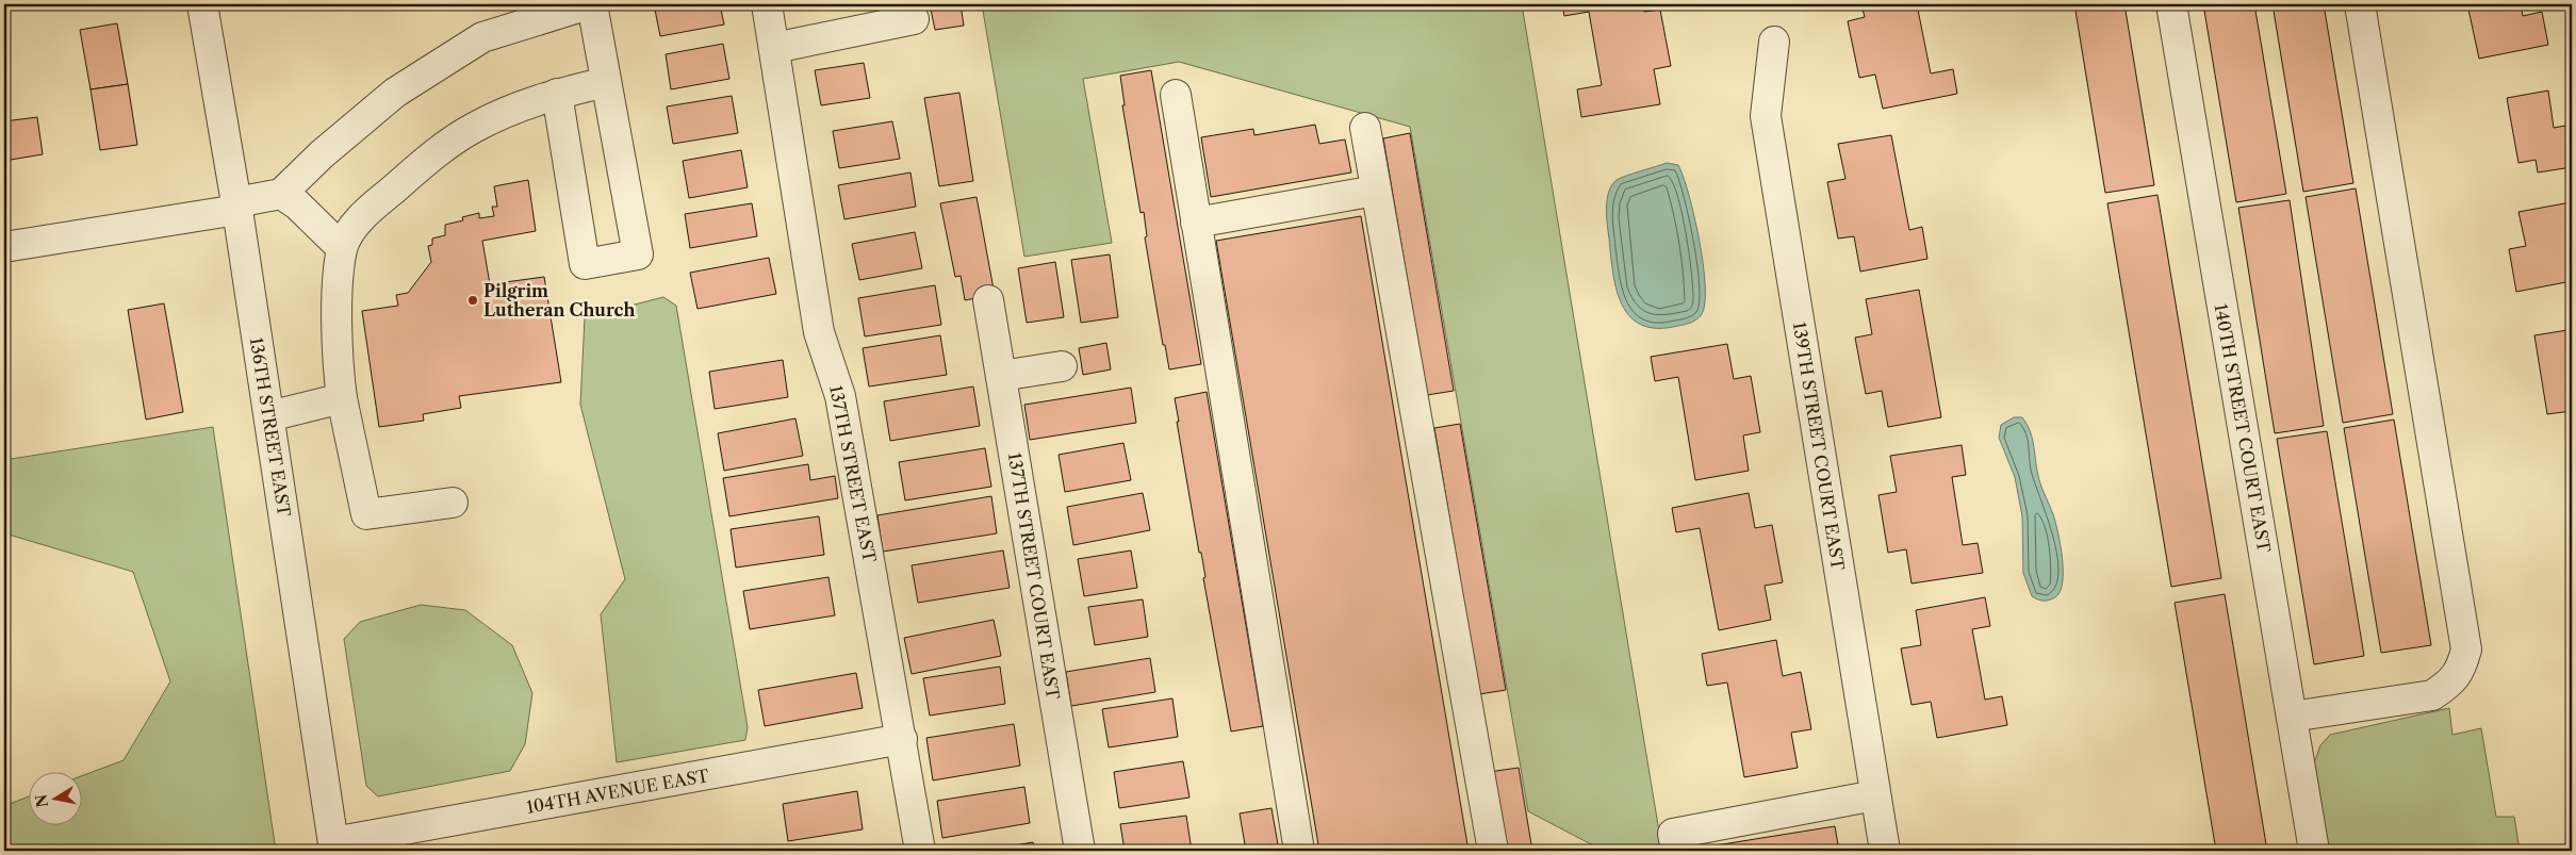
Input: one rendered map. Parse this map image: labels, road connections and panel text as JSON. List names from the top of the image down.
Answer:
{
  "streets": {
    "street": [
      "136TH STREET EAST",
      "140TH STREET COURT EAST",
      "139TH STREET COURT EAST",
      "137TH STREET EAST",
      "137TH STREET COURT EAST",
      "104TH AVENUE EAST"
    ]
  },
  "crossings": [
    ["136TH STREET EAST", "104TH AVENUE EAST"],
    ["137TH STREET EAST", "104TH AVENUE EAST"]
  ],
  "places": ["Pilgrim Lutheran Church"],
  "north": "left"
}
